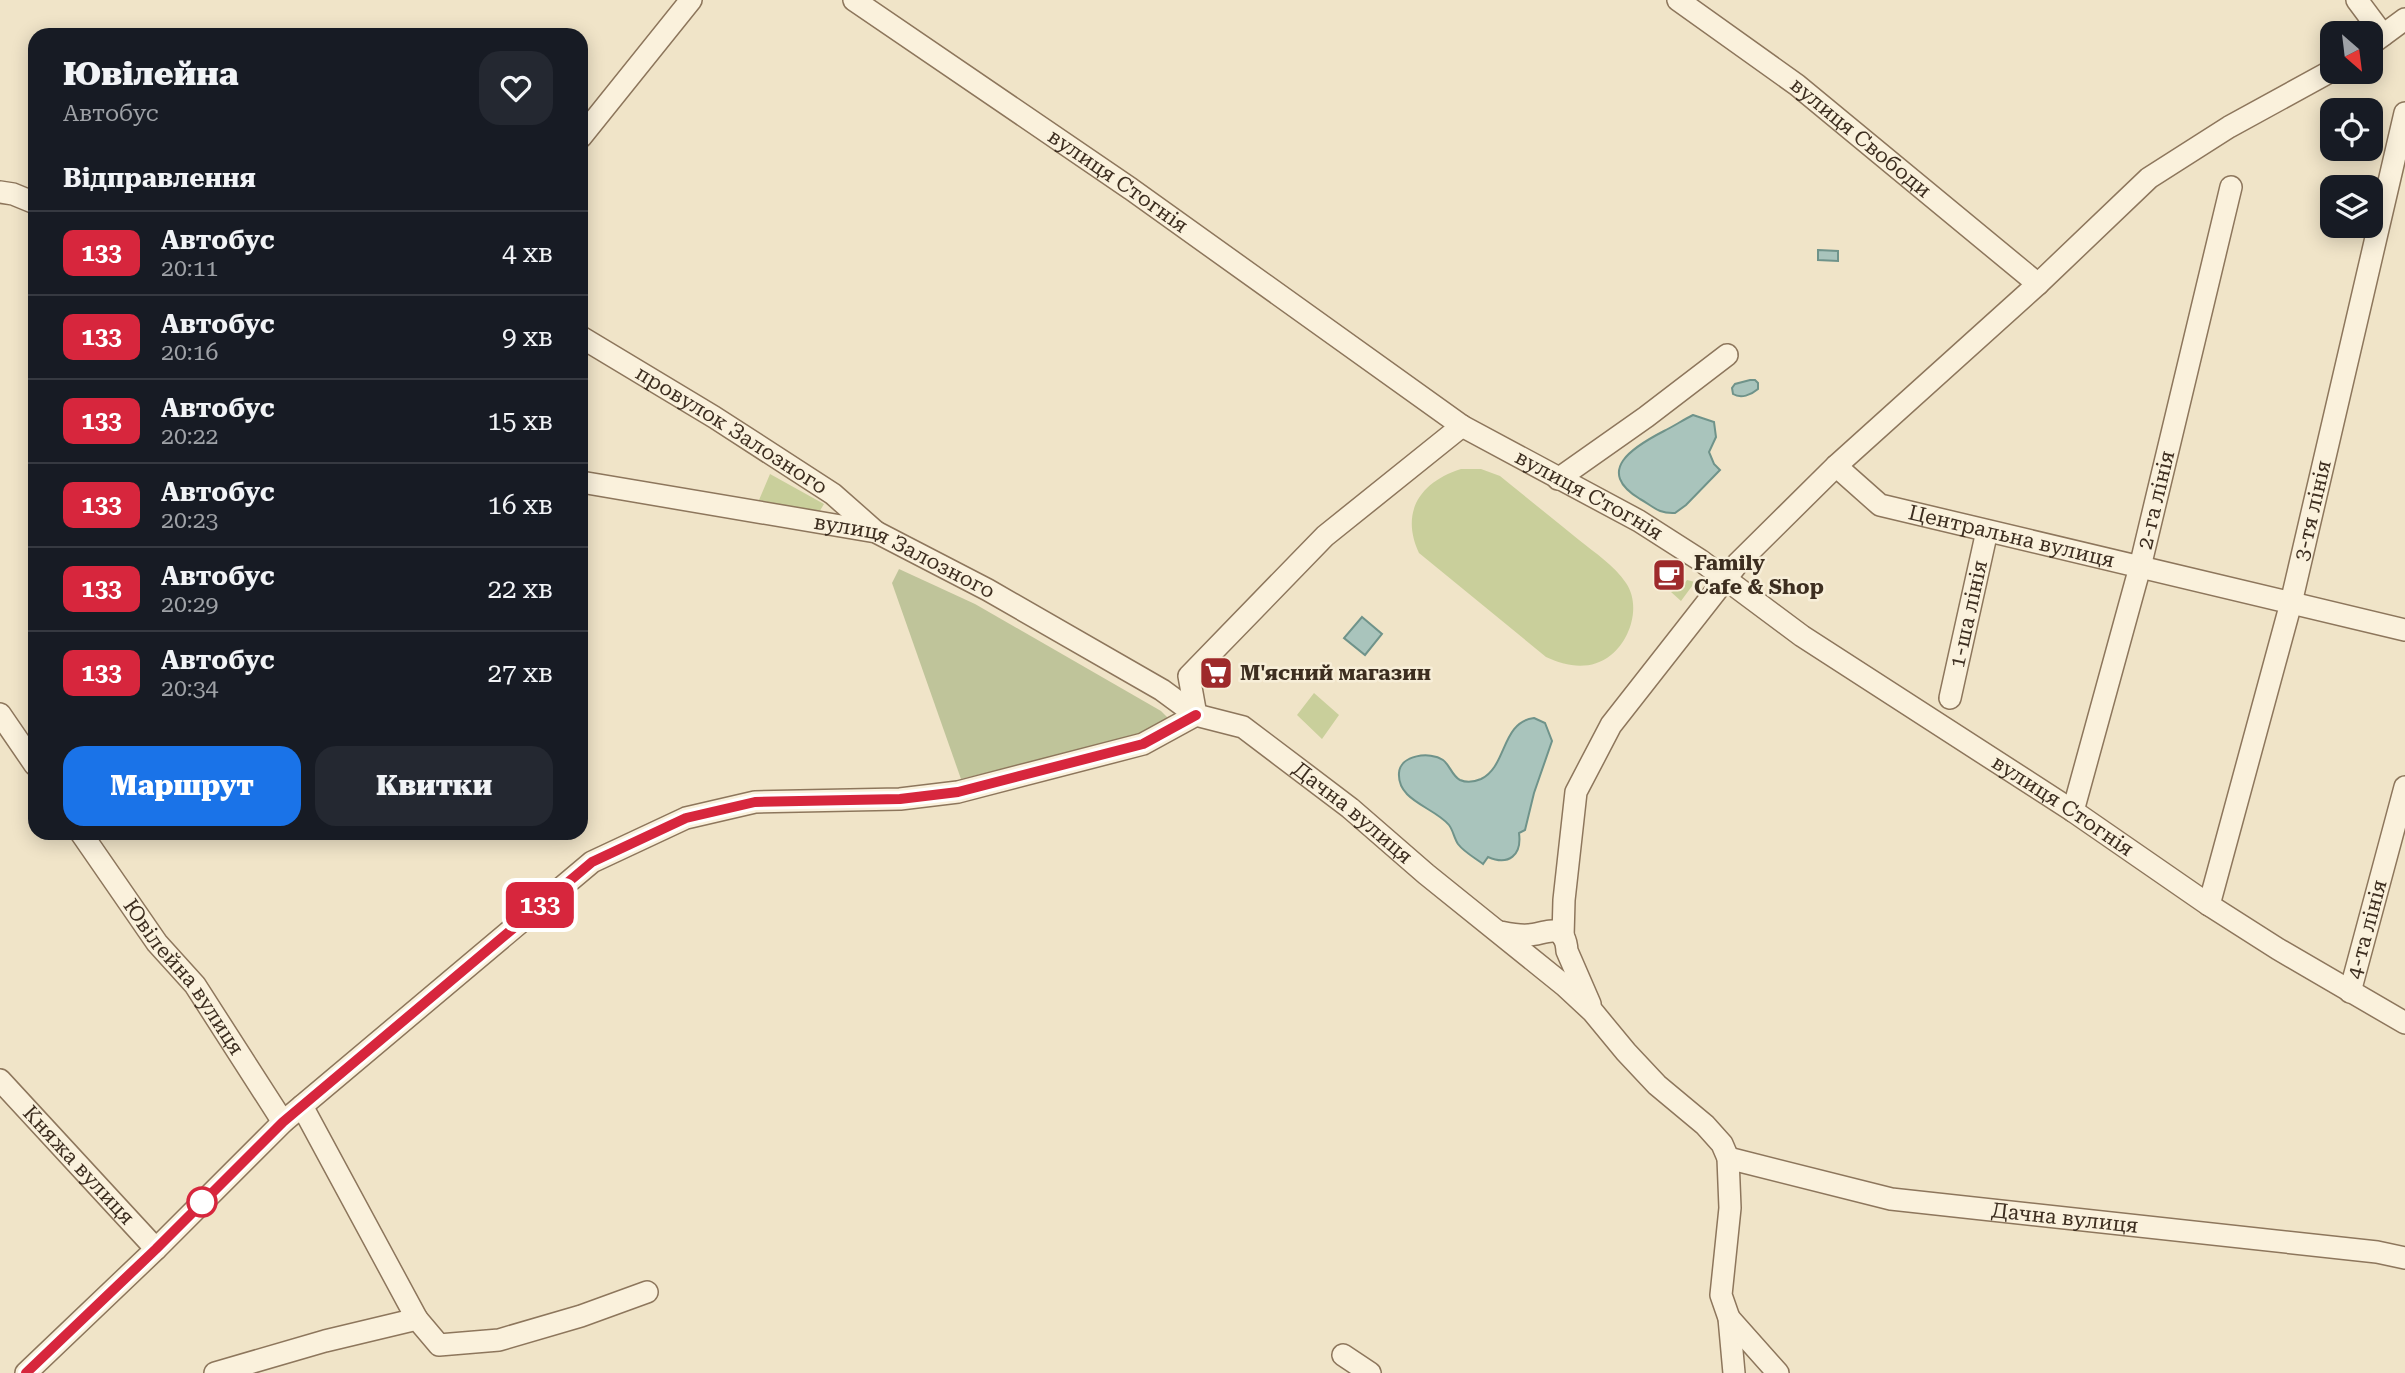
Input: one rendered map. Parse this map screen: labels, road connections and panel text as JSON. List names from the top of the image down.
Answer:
{
  "streets": {
    "street": [
      "вулиця Свободи",
      "вулиця Стогнія",
      "провулок Залозного",
      "2-га лінія",
      "3-тя лінія",
      "Центральна вулиця",
      "вулиця Залозного",
      "1-ша лінія",
      "Дачна вулиця",
      "4-та лінія",
      "Ювілейна вулиця",
      "Княжа вулиця"
    ]
  },
  "crossings": [
    ["вулиця Стогнія", "2-га лінія"],
    ["вулиця Стогнія", "3-тя лінія"],
    ["вулиця Стогнія", "4-та лінія"],
    ["провулок Залозного", "вулиця Залозного"],
    ["2-га лінія", "Центральна вулиця"],
    ["3-тя лінія", "Центральна вулиця"],
    ["Центральна вулиця", "1-ша лінія"],
    ["вулиця Залозного", "Дачна вулиця"]
  ],
  "places": {
    "cafe": ["Family Cafe & Shop"],
    "supermarket": ["М'ясний магазин"]
  },
  "lines": ["bus line 133"],
  "north": "bottom right",
  "page": {
    "on_map": "133",
    "heading": [
      ["Ювілейна", "Автобус"],
      "Відправлення"
    ],
    "list": [
      {
        "mark": "133",
        "name": "Автобус",
        "note": "20:11",
        "value": "4 хв"
      },
      {
        "mark": "133",
        "name": "Автобус",
        "note": "20:16",
        "value": "9 хв"
      },
      {
        "mark": "133",
        "name": "Автобус",
        "note": "20:22",
        "value": "15 хв"
      },
      {
        "mark": "133",
        "name": "Автобус",
        "note": "20:23",
        "value": "16 хв"
      },
      {
        "mark": "133",
        "name": "Автобус",
        "note": "20:29",
        "value": "22 хв"
      },
      {
        "mark": "133",
        "name": "Автобус",
        "note": "20:34",
        "value": "27 хв"
      }
    ],
    "buttons": ["Маршрут", "Квитки"]
  }
}
